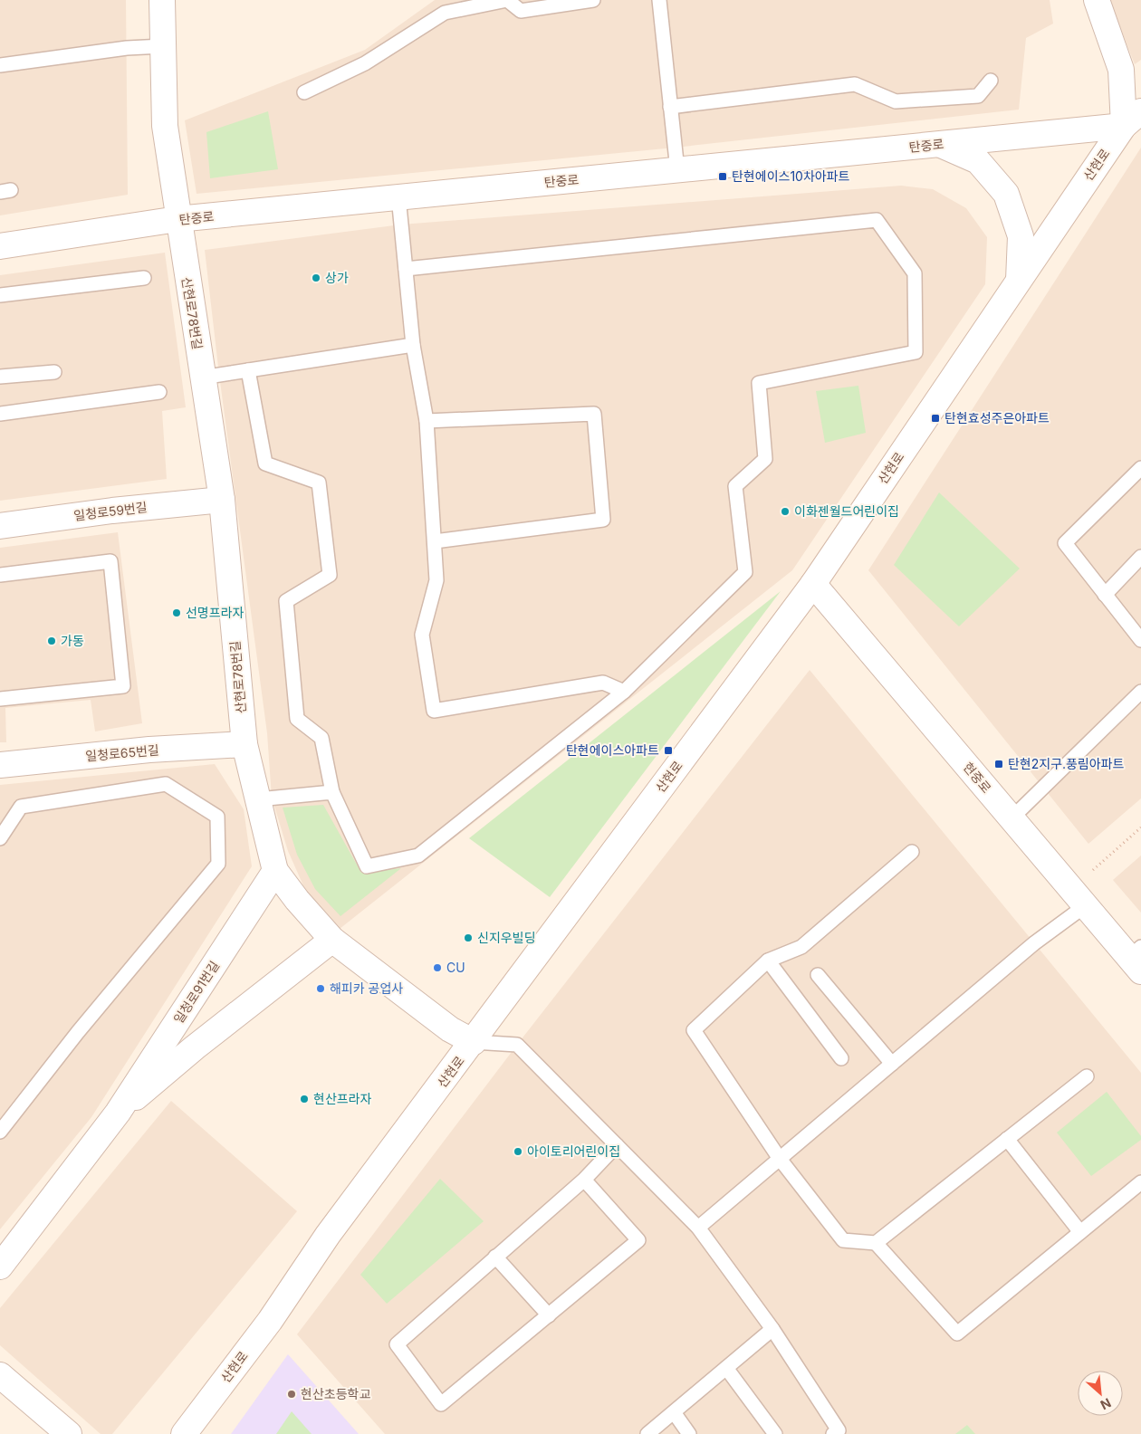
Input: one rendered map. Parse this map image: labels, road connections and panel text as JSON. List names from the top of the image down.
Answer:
{
  "streets": {
    "street": [
      "탄중로",
      "산현로",
      "산현로78번길",
      "일청로59번길",
      "일청로65번길",
      "현중로",
      "일청로91번길"
    ]
  },
  "crossings": [
    ["탄중로", "산현로"],
    ["탄중로", "산현로78번길"],
    ["산현로", "산현로78번길"],
    ["산현로", "현중로"],
    ["산현로78번길", "일청로59번길"],
    ["산현로78번길", "일청로65번길"],
    ["산현로78번길", "일청로91번길"]
  ],
  "places": {
    "transit": [
      "탄현에이스10차아파트",
      "탄현효성주은아파트",
      "탄현에이스아파트",
      "탄현2지구.풍림아파트"
    ],
    "other": [
      "상가",
      "이화젠월드어린이집",
      "선명프라자",
      "가동",
      "신지우빌딩",
      "CU",
      "해피카 공업사",
      "현산프라자",
      "아이토리어린이집",
      "현산초등학교"
    ]
  },
  "north": "bottom right"
}
